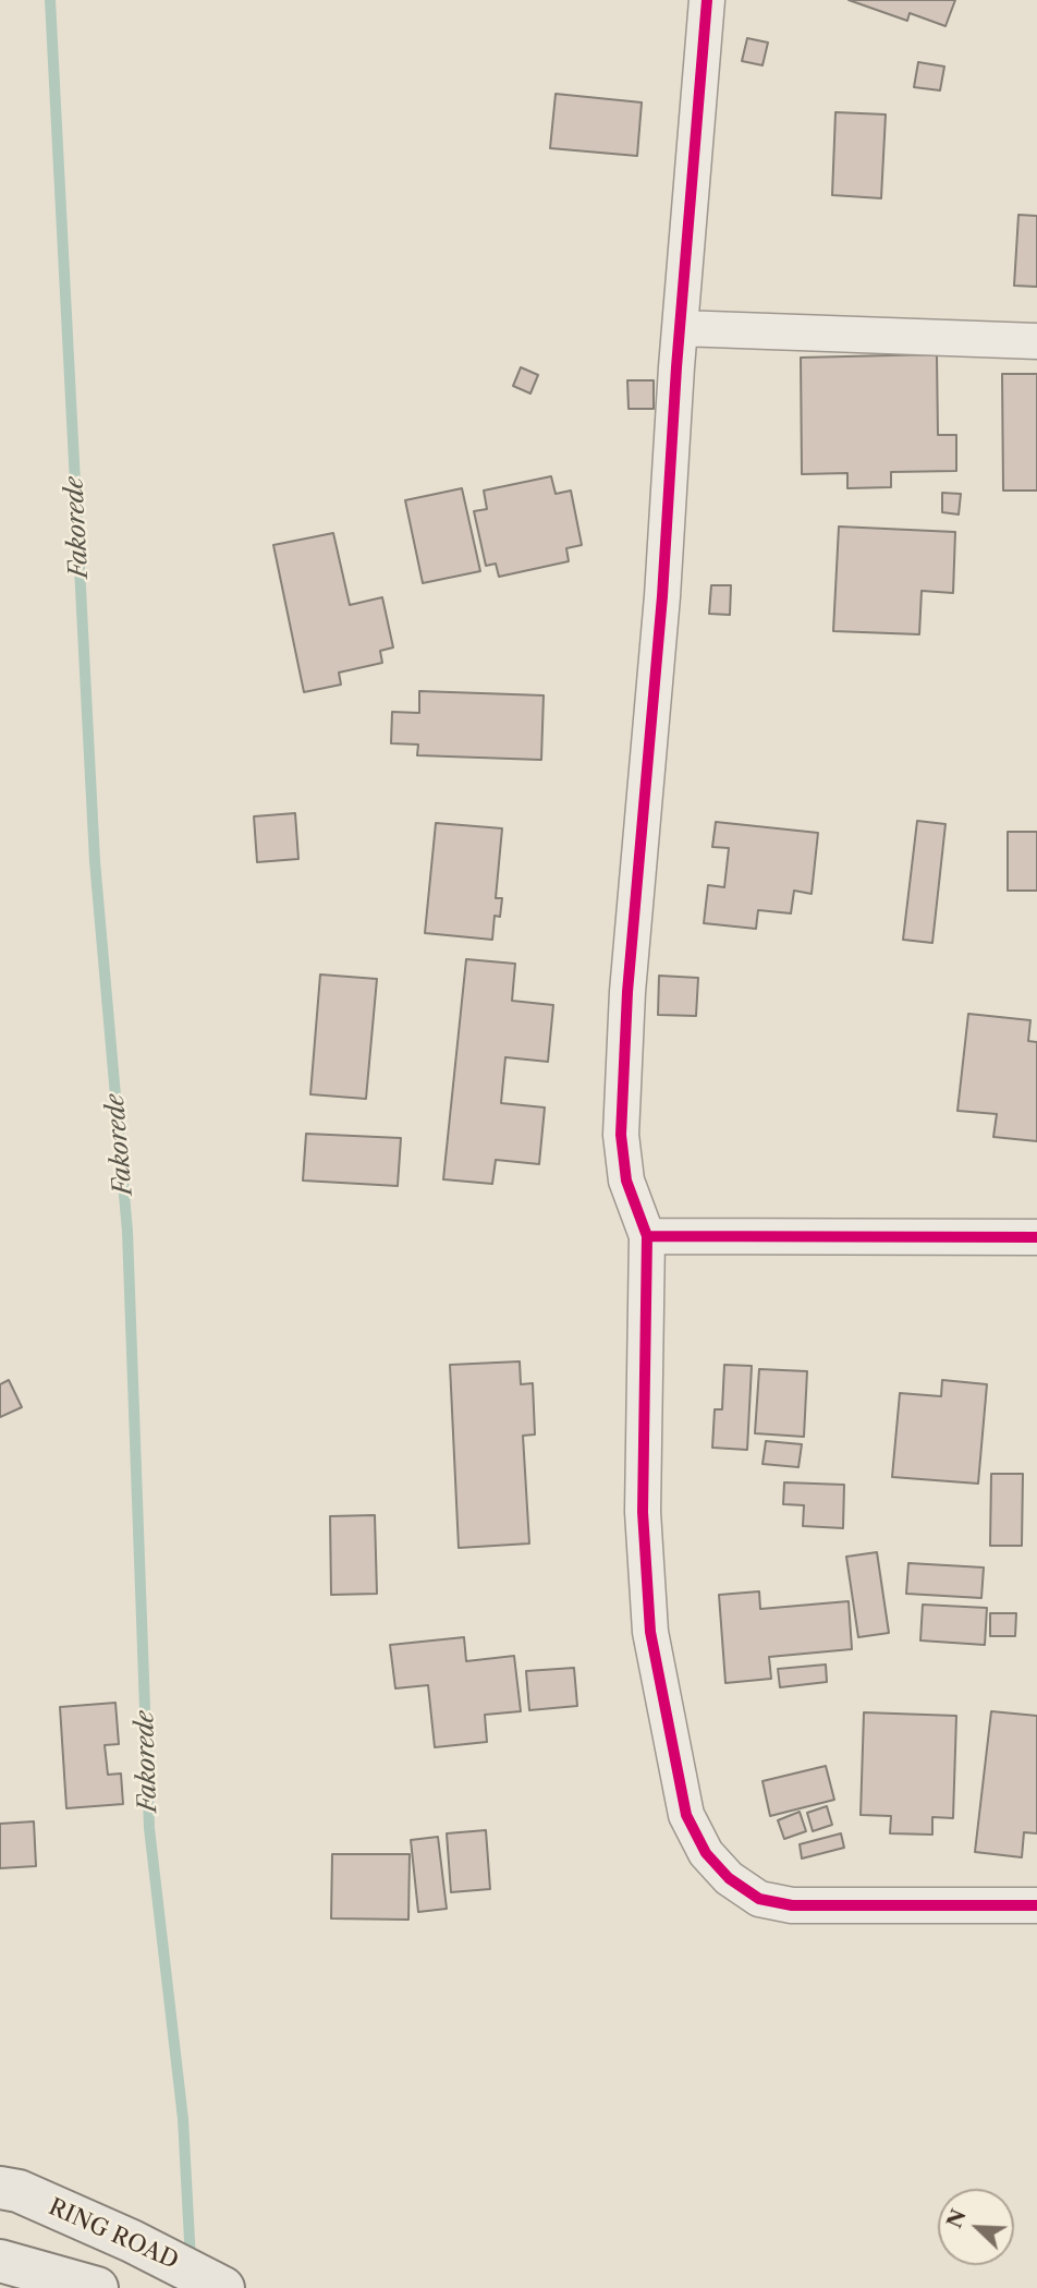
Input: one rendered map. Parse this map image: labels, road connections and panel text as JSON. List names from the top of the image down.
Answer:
{
  "streets": {
    "main road": ["RING ROAD"]
  },
  "water": ["Fakorede"],
  "north": "top left"
}
